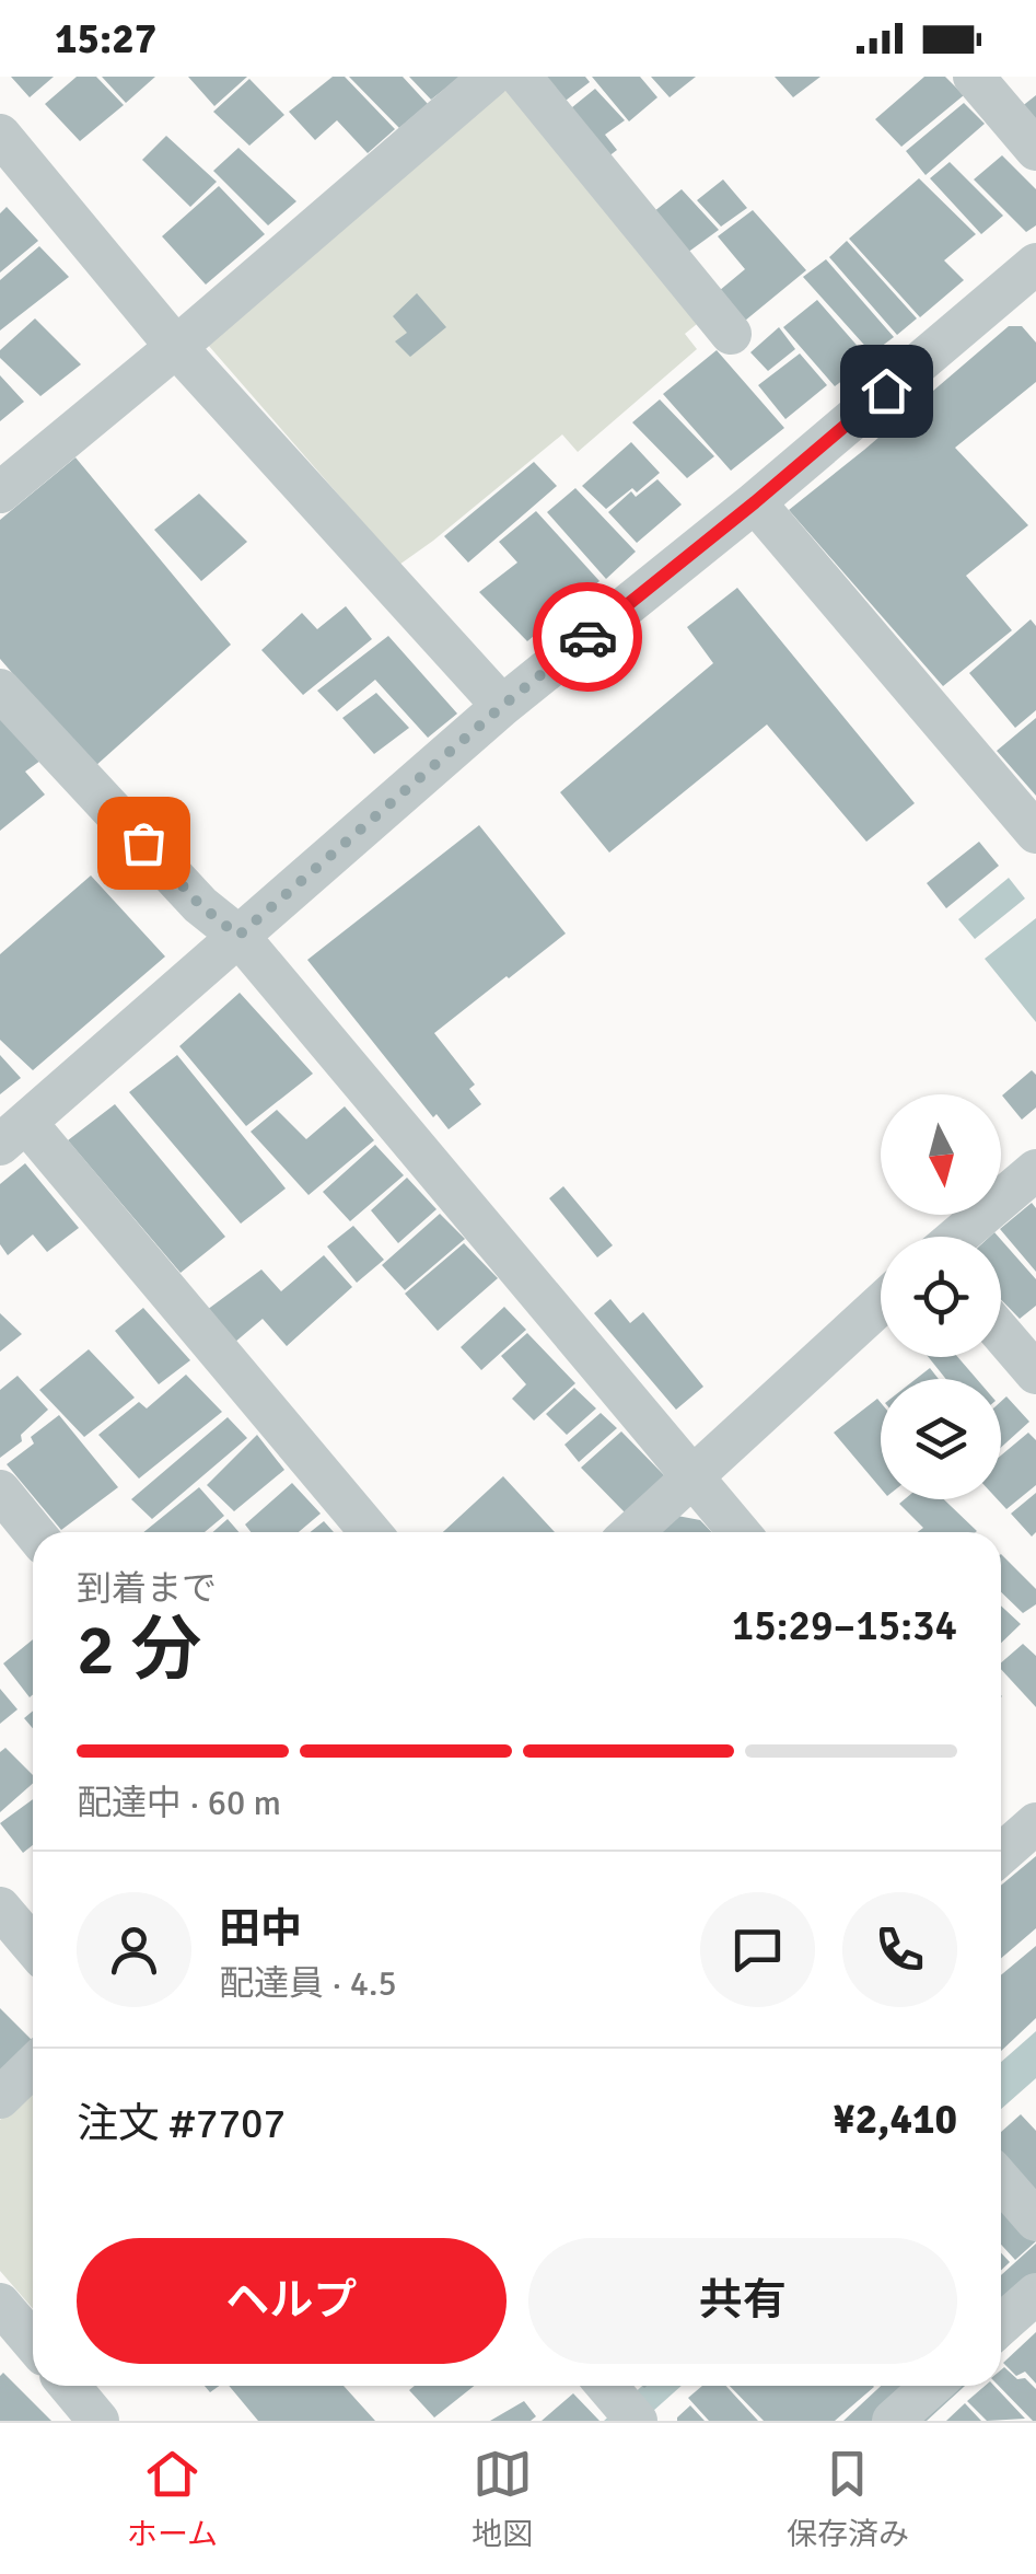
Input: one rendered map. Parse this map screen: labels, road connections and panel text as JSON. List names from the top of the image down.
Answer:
{
  "north": "bottom",
  "page": {
    "status": "15:27",
    "heading": ["2 分", "到着まで", "15:29–15:34"],
    "panel": [
      "田中",
      "配達員 · 4.5",
      "注文 #7707",
      "¥2,410"
    ],
    "bar": "配達中 · 60 m",
    "buttons": ["ヘルプ", "共有"],
    "tabs": ["ホーム", "地図", "保存済み"]
  }
}
